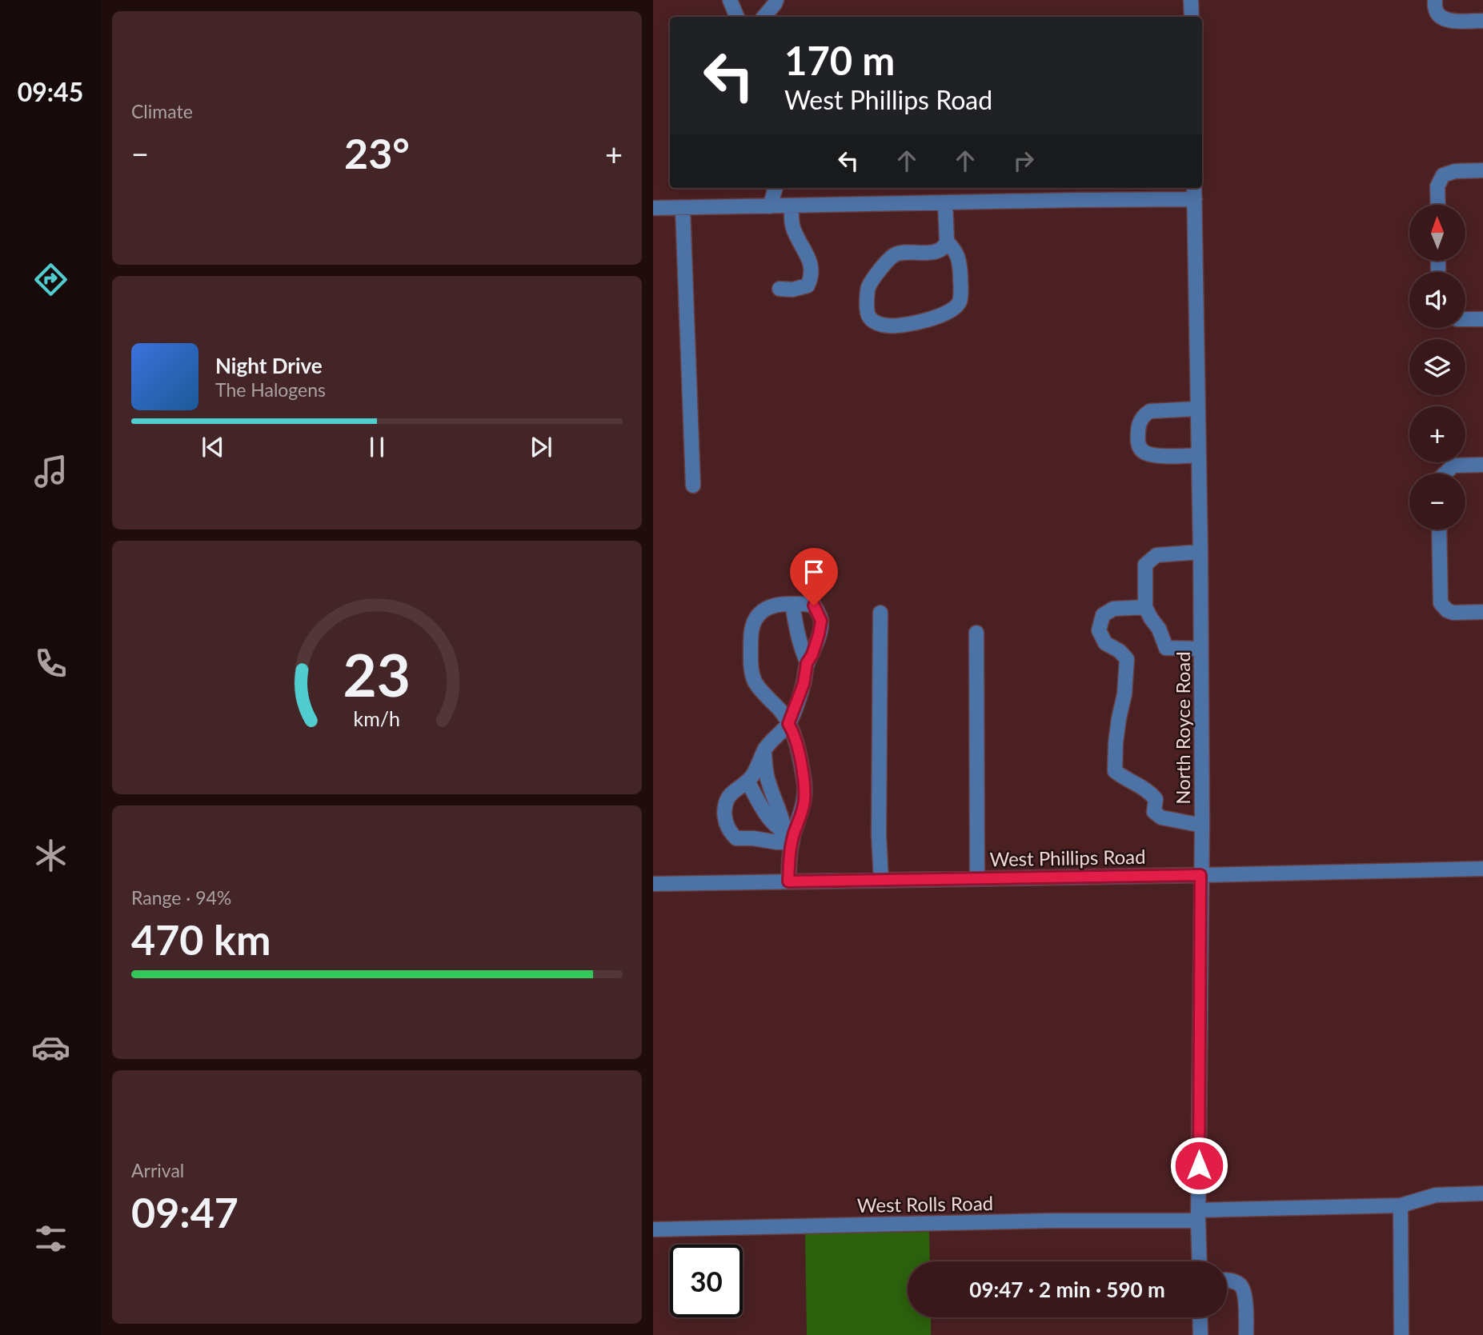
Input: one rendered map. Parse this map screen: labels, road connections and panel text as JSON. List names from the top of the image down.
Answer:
{
  "streets": {
    "street": ["North Royce Road", "West Phillips Road", "West Rolls Road"]
  },
  "crossings": [
    ["North Royce Road", "West Phillips Road"],
    ["North Royce Road", "West Rolls Road"]
  ],
  "north": "top",
  "page": {
    "tabs": "09:45",
    "tile": [
      "Climate",
      ["Range · 94%", "470 km"],
      ["Arrival", "09:47"]
    ],
    "turn": ["170 m", "West Phillips Road"],
    "heat": ["−", "23°", "+"],
    "map_buttons": ["+", "−"],
    "song": ["Night Drive", "The Halogens"],
    "limit": "30",
    "trip": "09:47 · 2 min · 590 m",
    "gauge": ["23", "km/h"]
  }
}
